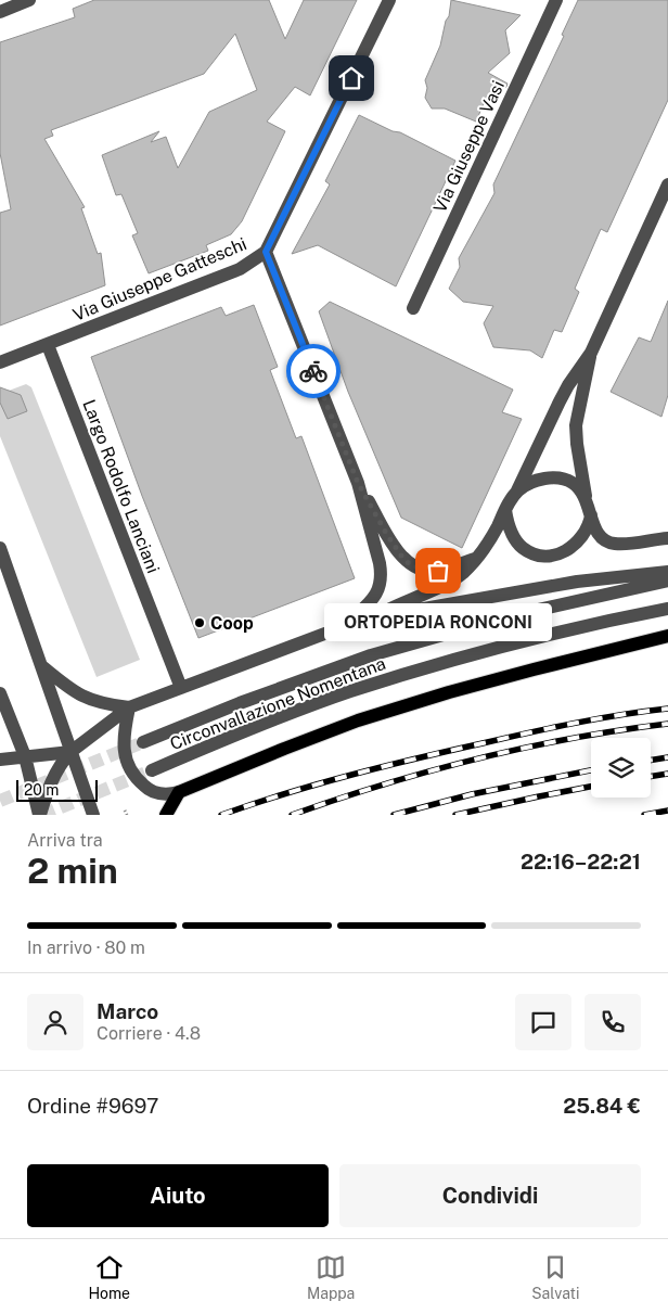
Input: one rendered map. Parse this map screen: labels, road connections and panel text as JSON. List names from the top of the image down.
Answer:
{
  "streets": {
    "street": [
      "Via Giuseppe Vasi",
      "Via Giuseppe Gatteschi",
      "Largo Rodolfo Lanciani",
      "Circonvallazione Nomentana"
    ]
  },
  "crossings": [
    ["Via Giuseppe Gatteschi", "Largo Rodolfo Lanciani"]
  ],
  "places": ["ORTOPEDIA RONCONI", "Coop"],
  "scale_bar": "20 m",
  "page": {
    "bubble": "ORTOPEDIA RONCONI",
    "scale": "20 m",
    "heading": ["2 min", "Arriva tra", "22:16–22:21"],
    "panel": [
      "Marco",
      "Corriere · 4.8",
      "Ordine #9697",
      "25.84 €"
    ],
    "bar": "In arrivo · 80 m",
    "buttons": ["Aiuto", "Condividi"],
    "tabs": ["Home", "Mappa", "Salvati"]
  }
}
